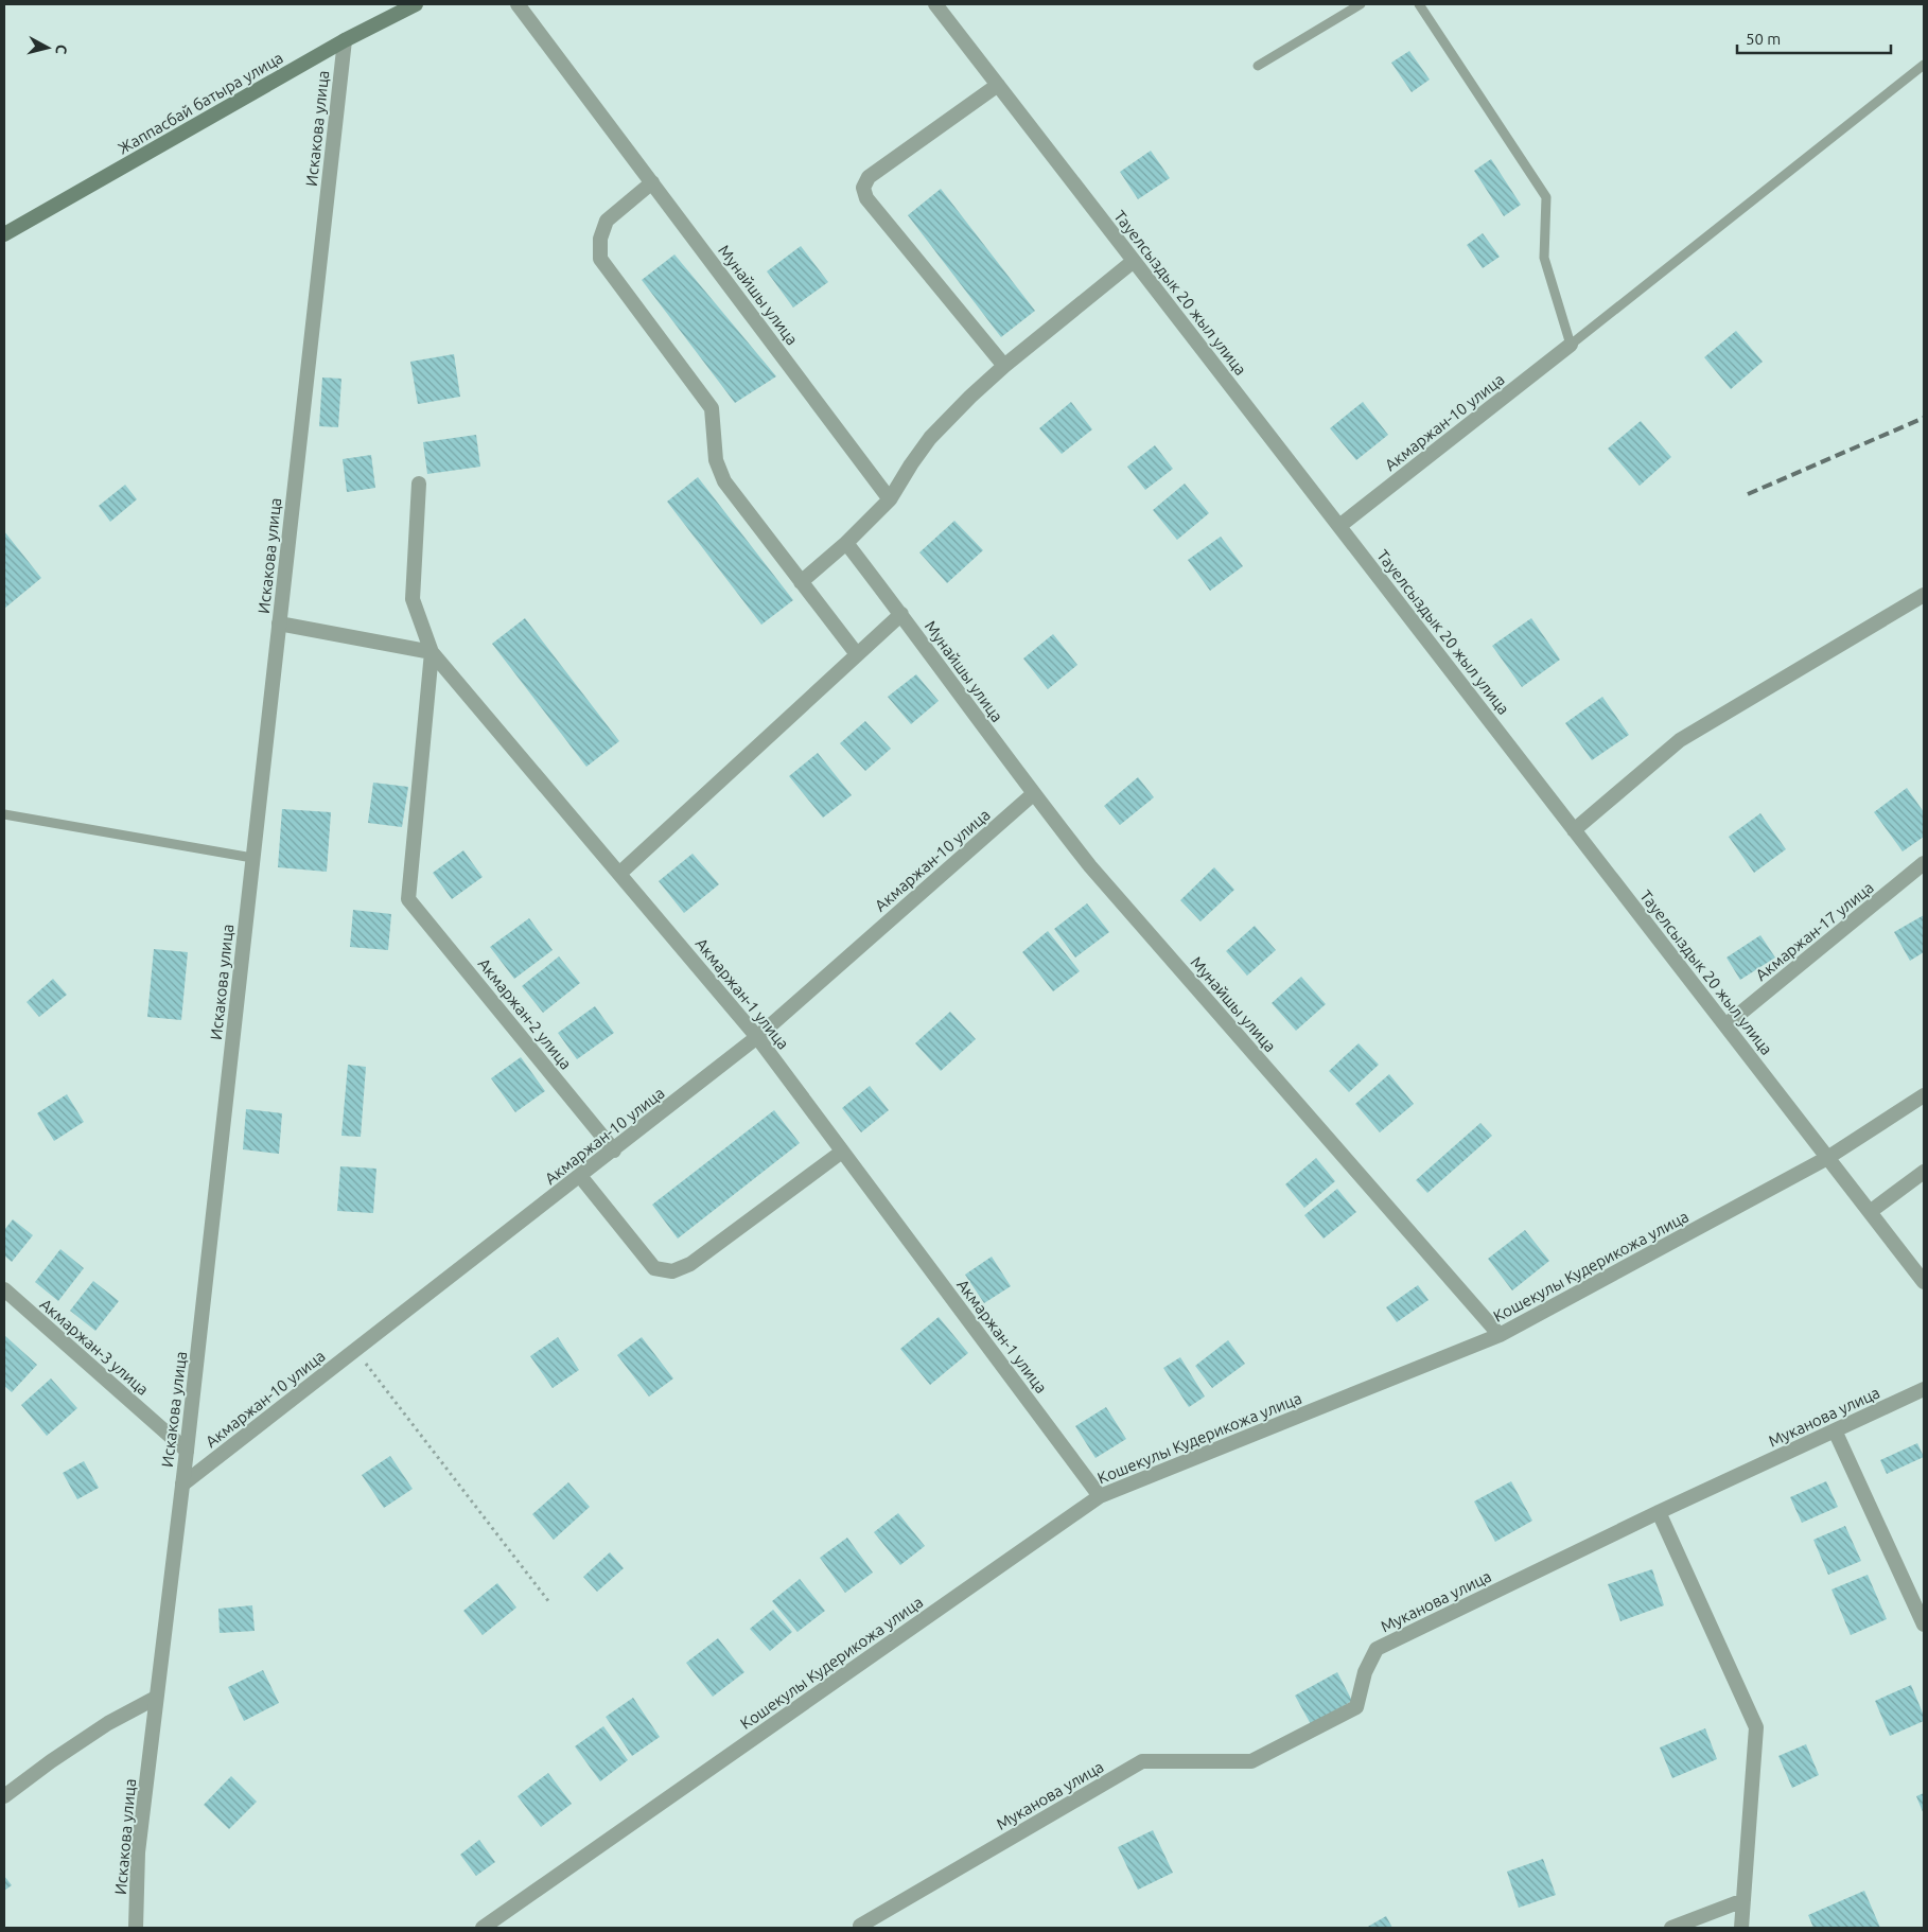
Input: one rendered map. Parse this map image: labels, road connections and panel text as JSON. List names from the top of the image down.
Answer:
{
  "streets": {
    "main road": ["Жаппасбай батыра улица"],
    "street": [
      "Искакова улица",
      "Тауелсыздык 20 жыл улица",
      "Мунайшы улица",
      "Акмаржан-10 улица",
      "Акмаржан-17 улица",
      "Акмаржан-1 улица",
      "Акмаржан-2 улица",
      "Кошекулы Кудерикожа улица",
      "Акмаржан-3 улица",
      "Муканова улица"
    ]
  },
  "crossings": [
    ["Жаппасбай батыра улица", "Искакова улица"],
    ["Искакова улица", "Акмаржан-10 улица"],
    ["Искакова улица", "Акмаржан-3 улица"],
    ["Тауелсыздык 20 жыл улица", "Акмаржан-10 улица"],
    ["Тауелсыздык 20 жыл улица", "Акмаржан-17 улица"],
    ["Тауелсыздык 20 жыл улица", "Кошекулы Кудерикожа улица"],
    ["Мунайшы улица", "Акмаржан-10 улица"],
    ["Мунайшы улица", "Кошекулы Кудерикожа улица"],
    ["Акмаржан-10 улица", "Акмаржан-1 улица"],
    ["Акмаржан-10 улица", "Акмаржан-2 улица"],
    ["Акмаржан-1 улица", "Акмаржан-2 улица"],
    ["Акмаржан-1 улица", "Кошекулы Кудерикожа улица"]
  ],
  "scale_bar": "50 m",
  "north": "right"
}
